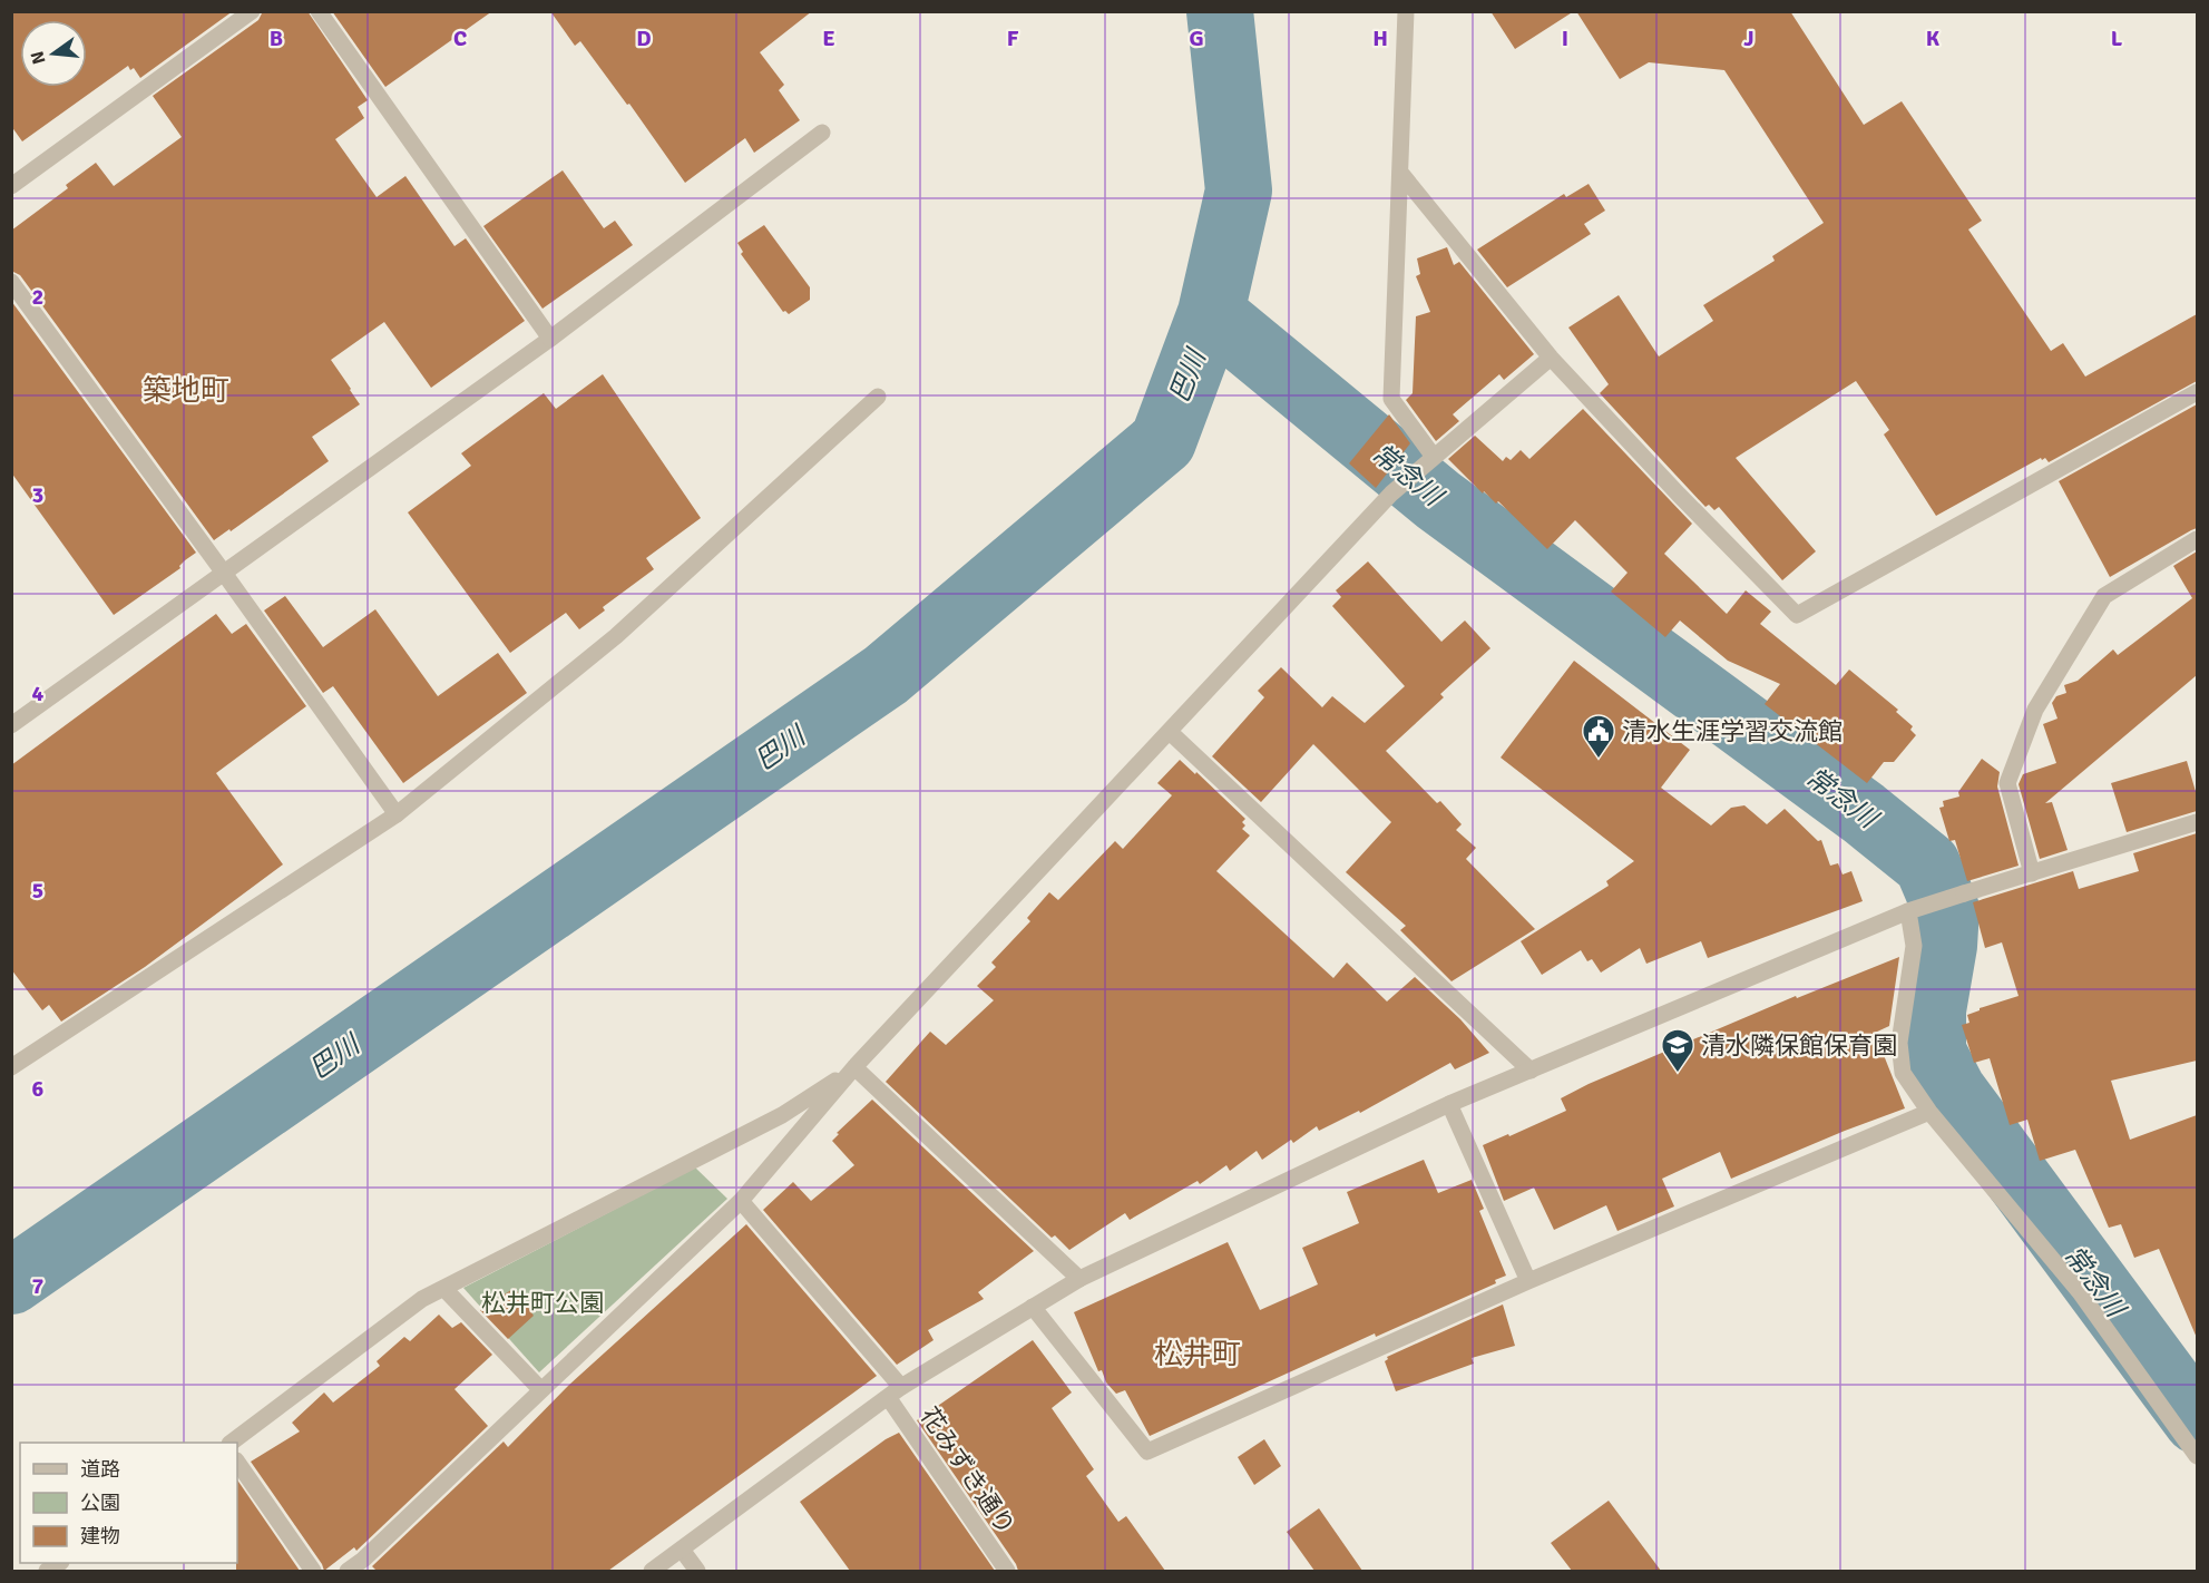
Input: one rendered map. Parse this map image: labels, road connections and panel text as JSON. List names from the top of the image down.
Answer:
{
  "streets": {
    "street": ["花みずき通り"]
  },
  "districts": ["築地町", "松井町"],
  "water": ["巴川", "常念川"],
  "parks": ["松井町公園"],
  "places": {
    "public building": ["清水生涯学習交流館"],
    "school or university": ["清水隣保館保育園"]
  },
  "legend": ["道路", "公園", "建物"],
  "north": "left",
  "grid": {
    "columns": [
      "B",
      "C",
      "D",
      "E",
      "F",
      "G",
      "H",
      "I",
      "J",
      "K",
      "L"
    ],
    "rows": [
      "2",
      "3",
      "4",
      "5",
      "6",
      "7"
    ]
  }
}
